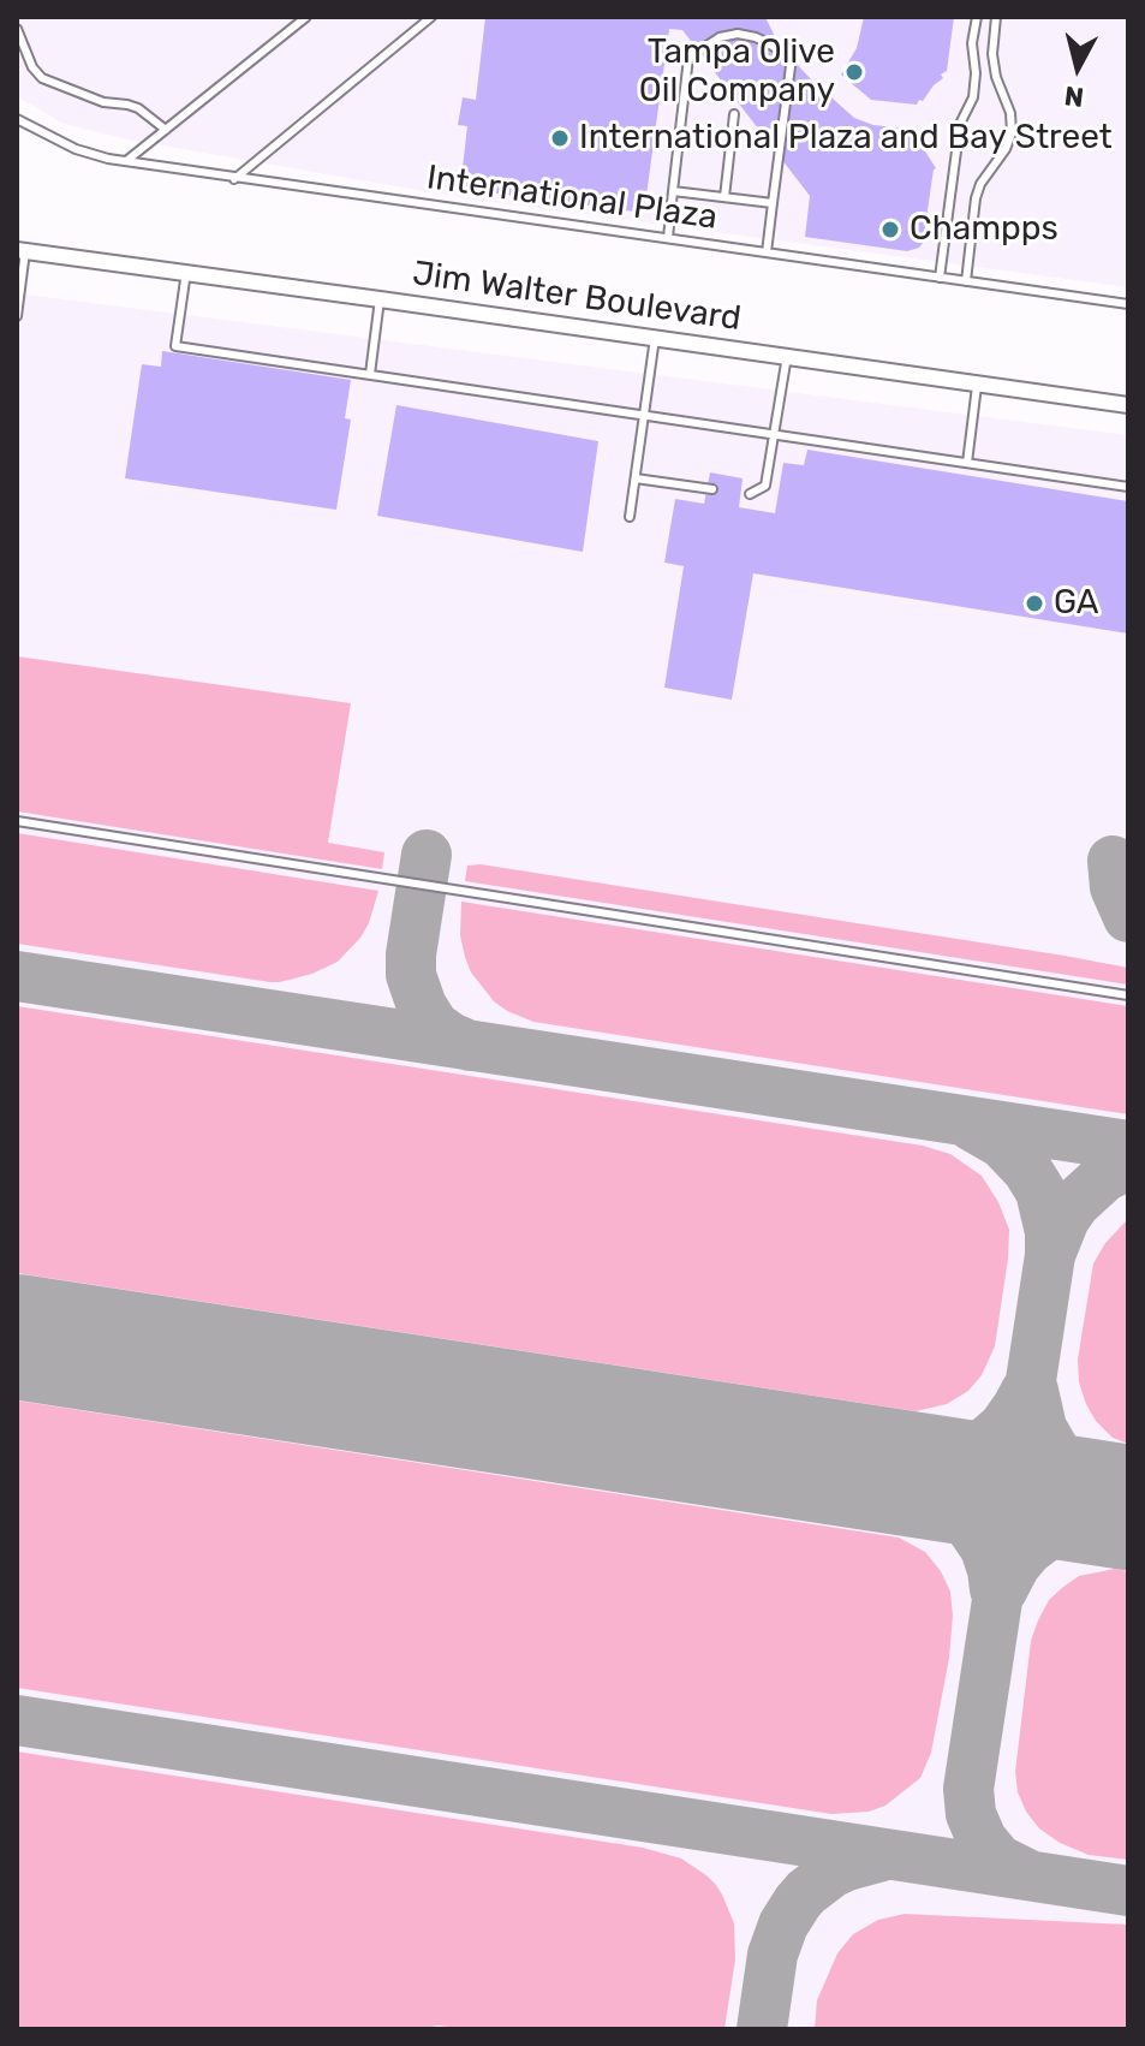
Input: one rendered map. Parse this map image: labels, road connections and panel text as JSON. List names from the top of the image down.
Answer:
{
  "streets": {
    "street": ["Jim Walter Boulevard"],
    "lane": ["International Plaza"]
  },
  "places": [
    "Tampa Olive Oil Company",
    "International Plaza and Bay Street",
    "Champps",
    "GA"
  ],
  "north": "bottom"
}
